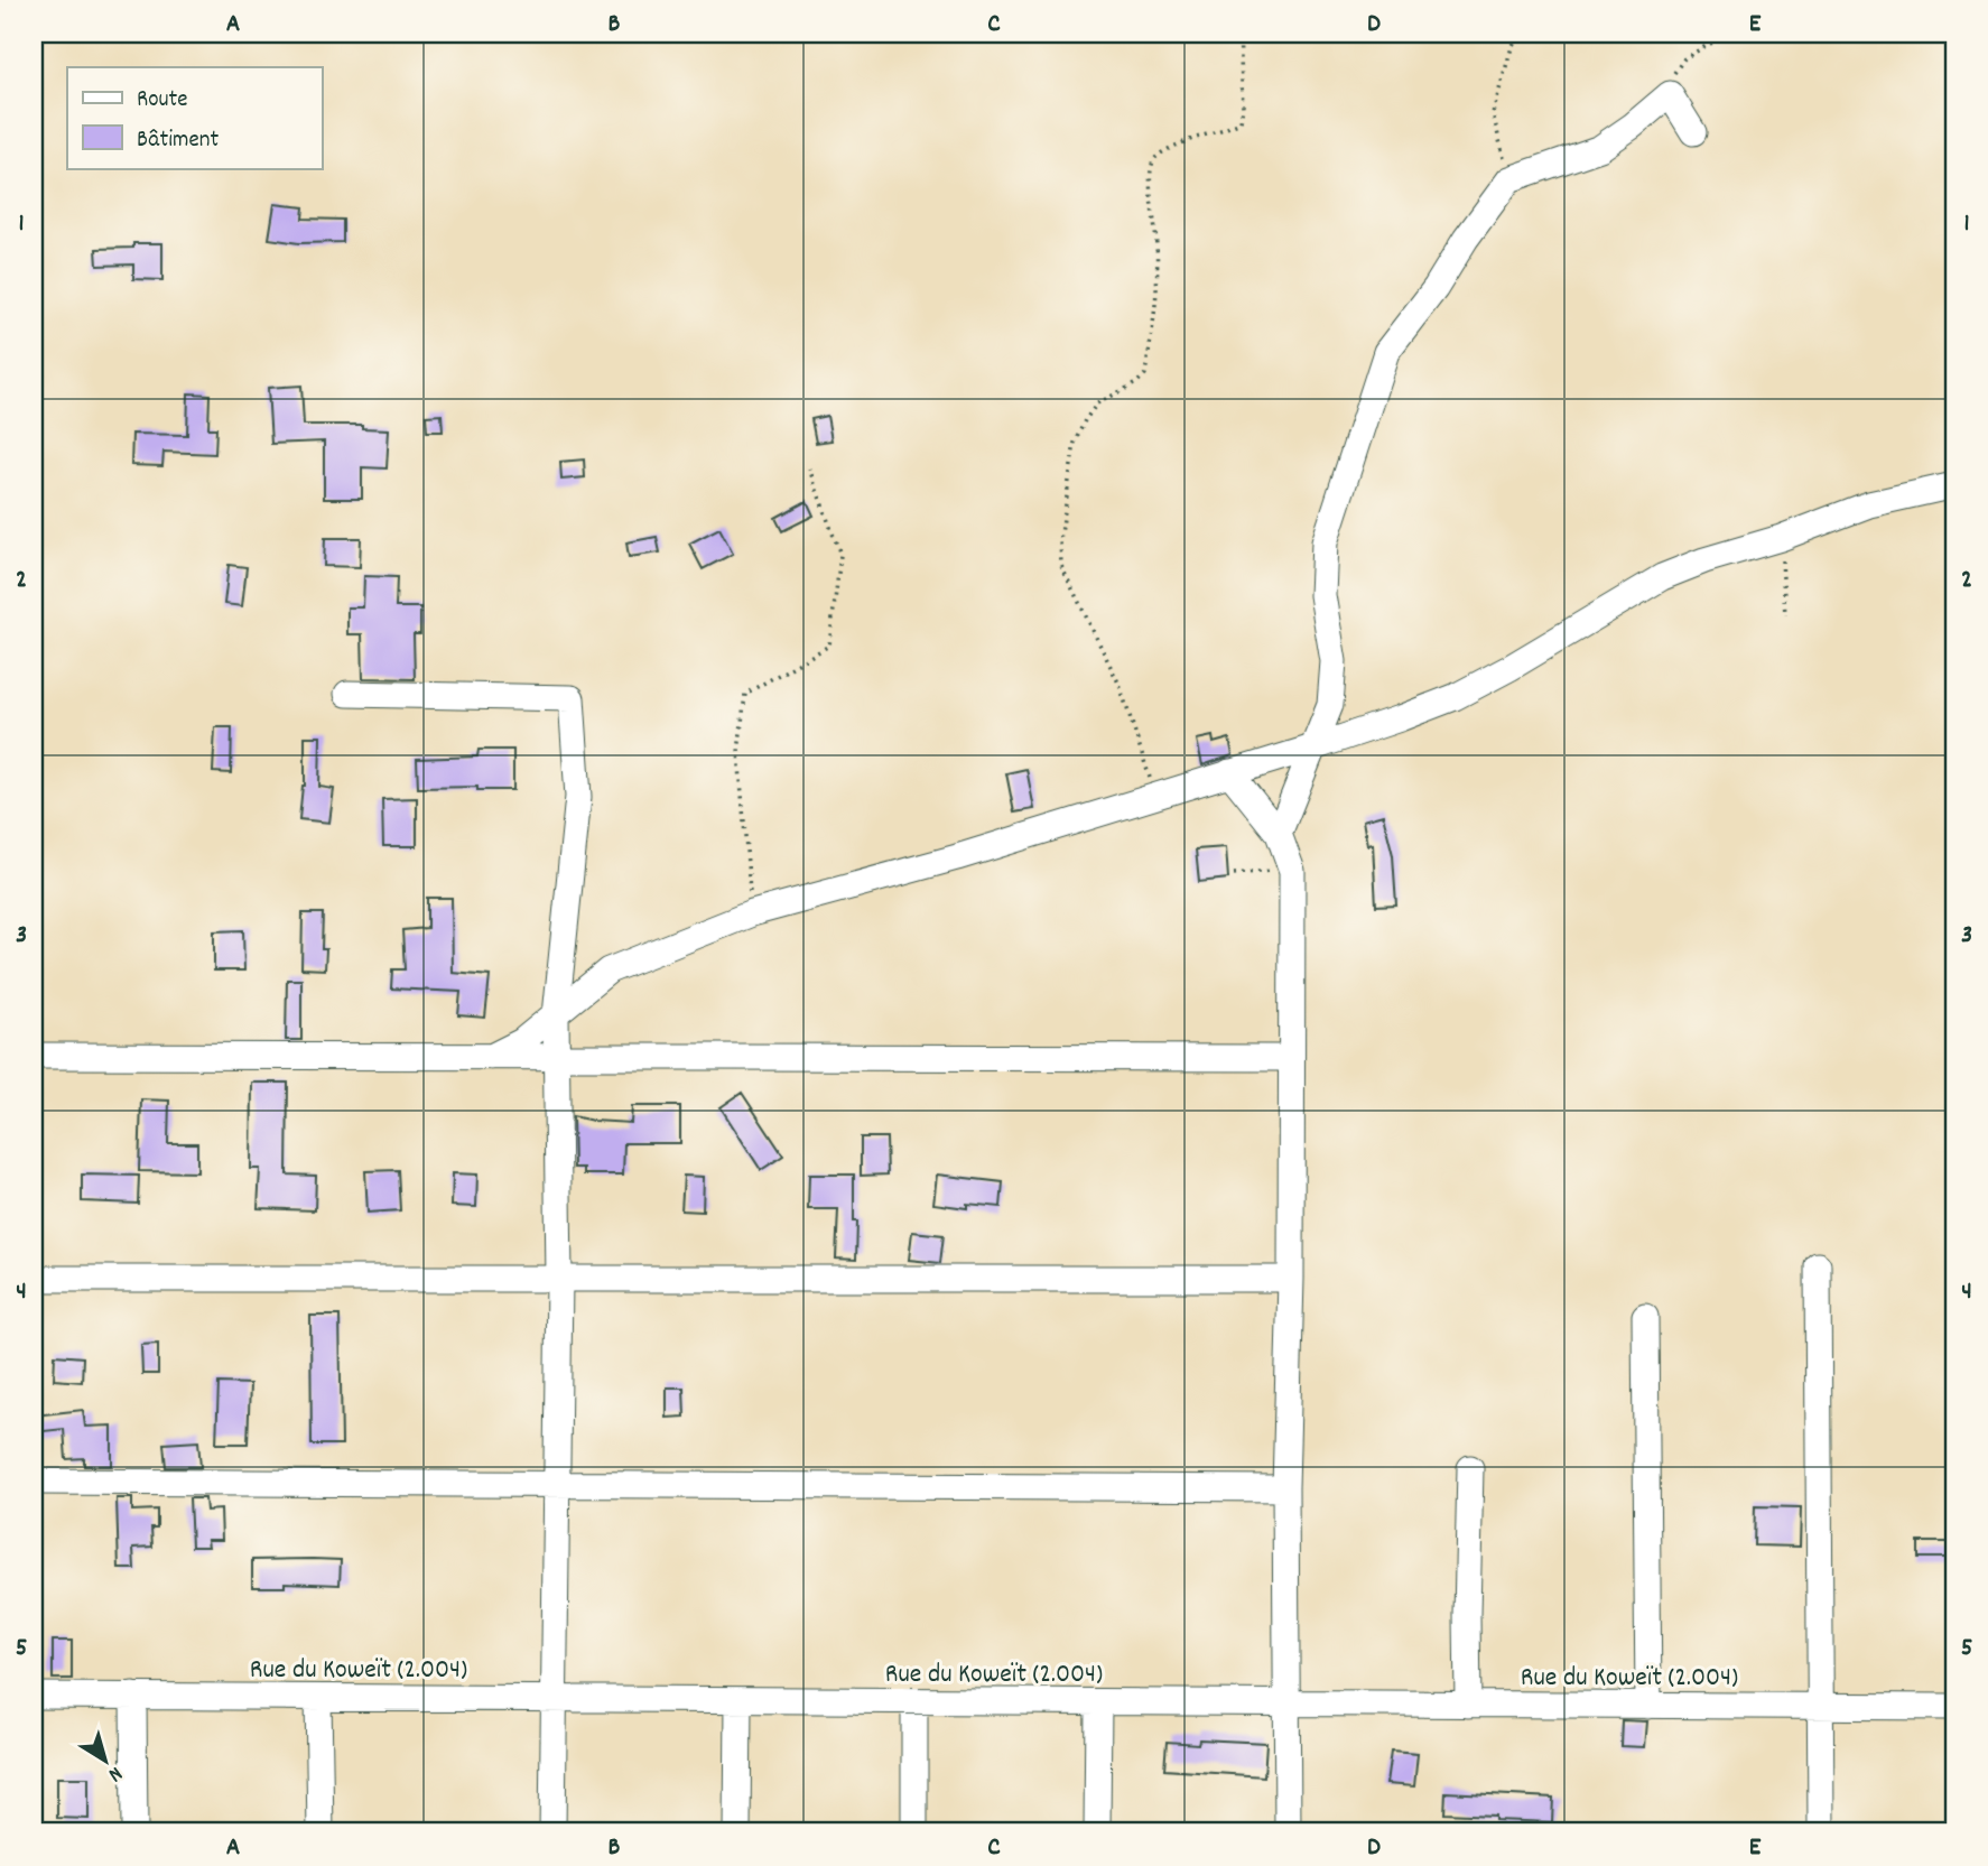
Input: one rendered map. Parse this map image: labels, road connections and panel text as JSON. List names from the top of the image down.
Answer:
{
  "streets": {
    "street": ["Rue du Koweït (2.004)"]
  },
  "legend": ["Route", "Bâtiment"],
  "north": "bottom right",
  "grid": {
    "columns": [
      "A",
      "B",
      "C",
      "D",
      "E"
    ],
    "rows": [
      "1",
      "2",
      "3",
      "4",
      "5"
    ]
  }
}
